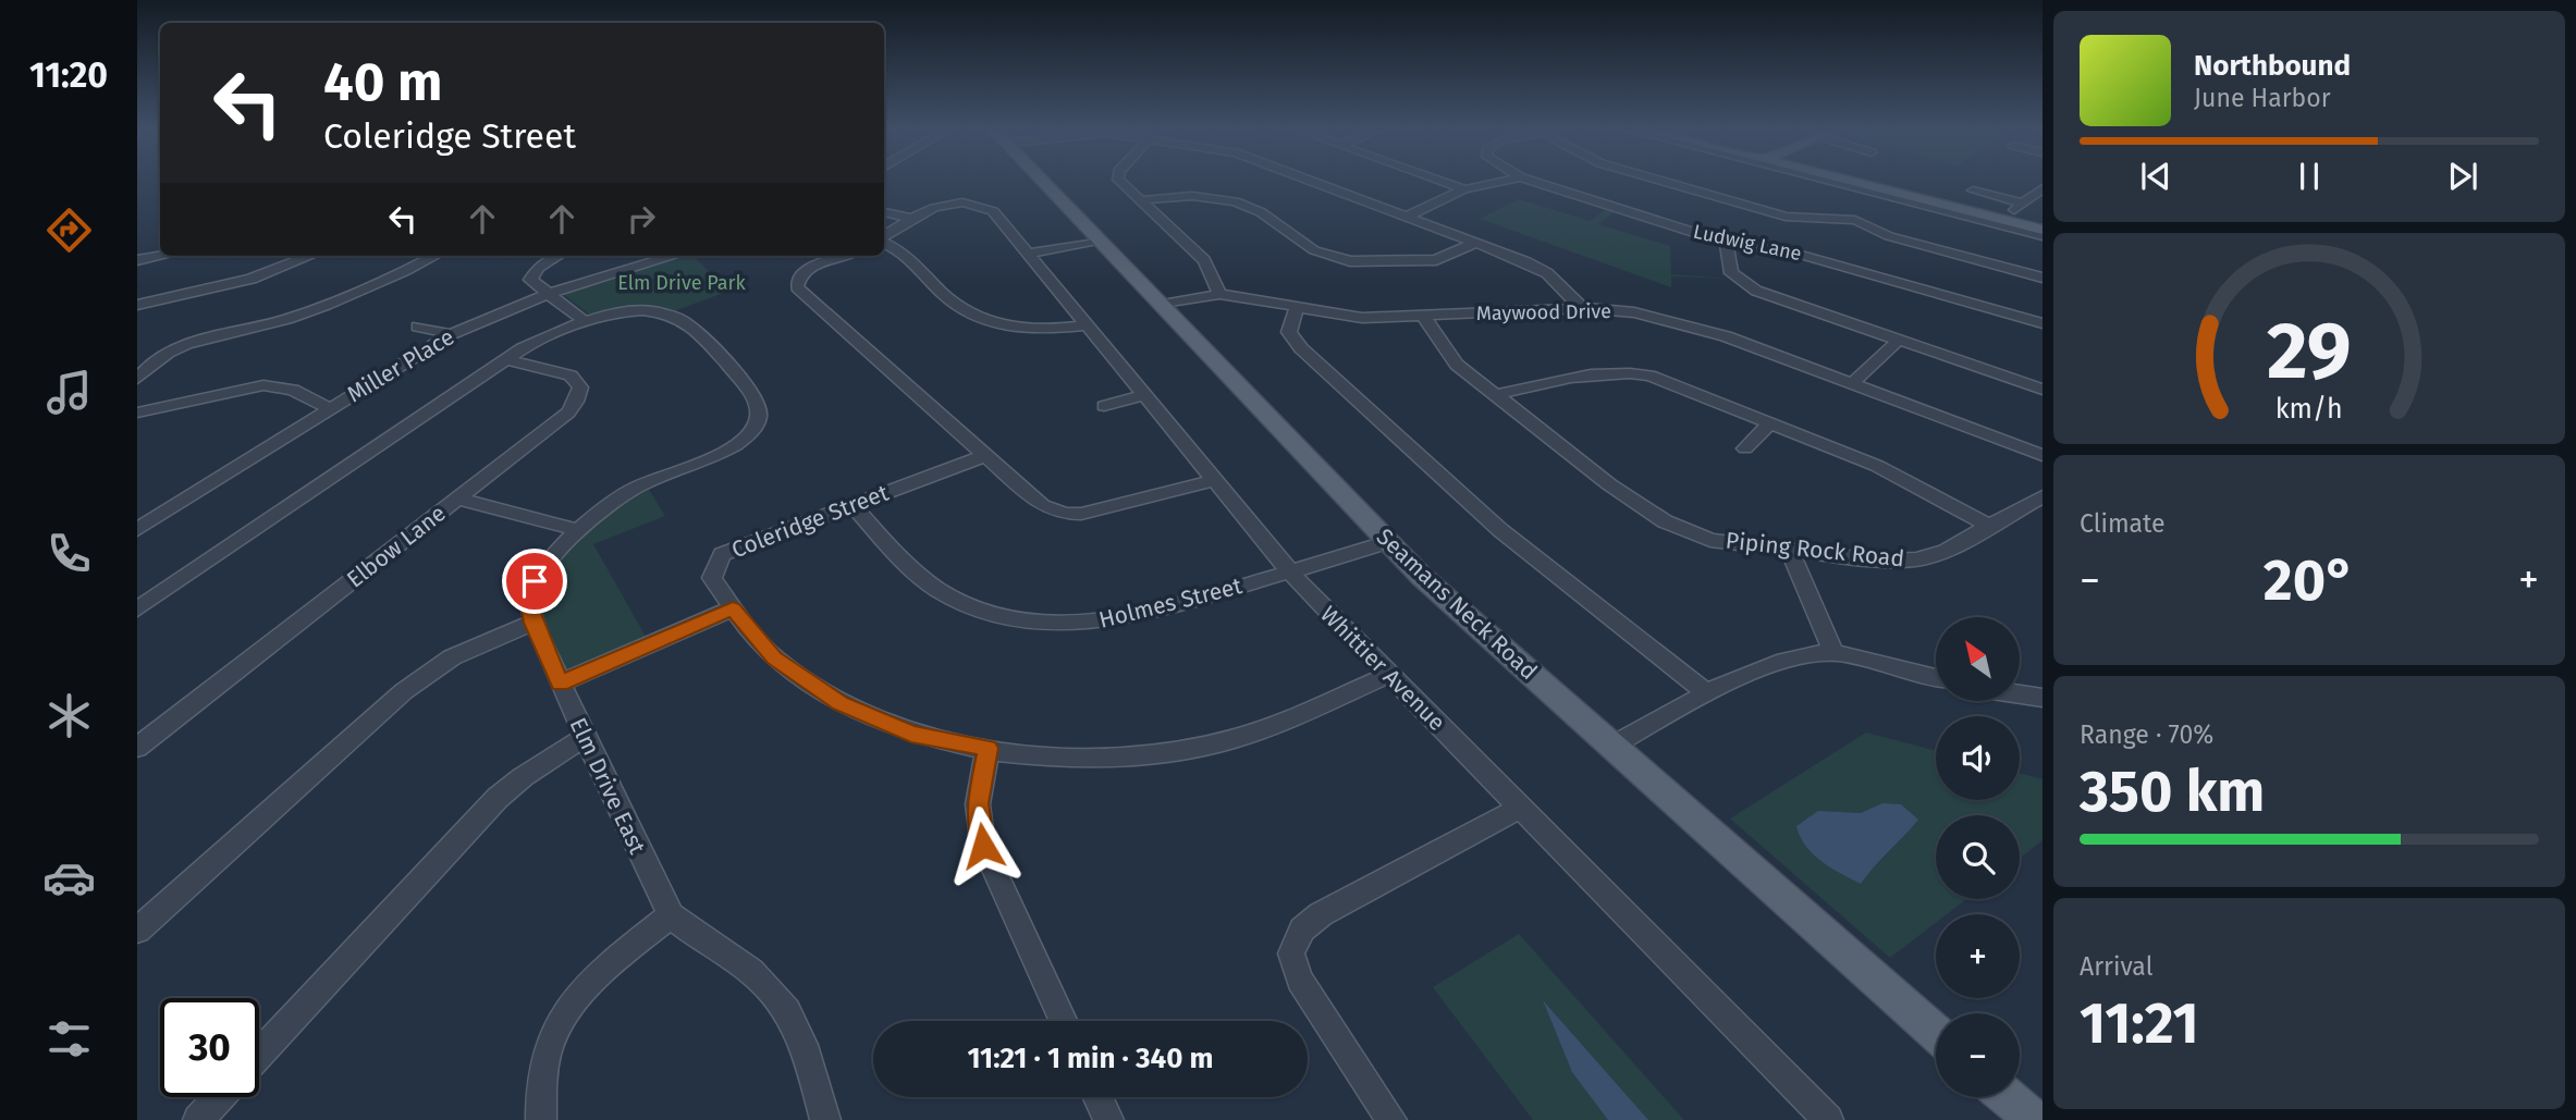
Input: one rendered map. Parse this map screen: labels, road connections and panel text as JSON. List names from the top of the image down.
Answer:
{
  "streets": {
    "main road": ["Seamans Neck Road"],
    "street": [
      "Ludwig Lane",
      "Maywood Drive",
      "Miller Place",
      "Coleridge Street",
      "Elbow Lane",
      "Piping Rock Road",
      "Holmes Street",
      "Whittier Avenue",
      "Elm Drive East"
    ]
  },
  "crossings": [
    ["Maywood Drive", "Piping Rock Road"],
    ["Maywood Drive", "Seamans Neck Road"],
    ["Coleridge Street", "Holmes Street"],
    ["Coleridge Street", "Whittier Avenue"],
    ["Holmes Street", "Seamans Neck Road"],
    ["Holmes Street", "Whittier Avenue"]
  ],
  "parks": ["Elm Drive Park"],
  "north": "top left",
  "page": {
    "tabs": "11:20",
    "turn": ["40 m", "Coleridge Street"],
    "song": ["Northbound", "June Harbor"],
    "tile": [
      "Climate",
      ["Range · 70%", "350 km"],
      ["Arrival", "11:21"]
    ],
    "heat": ["−", "20°", "+"],
    "map_buttons": ["+", "−"],
    "limit": "30",
    "trip": "11:21 · 1 min · 340 m",
    "gauge": ["29", "km/h"]
  }
}
